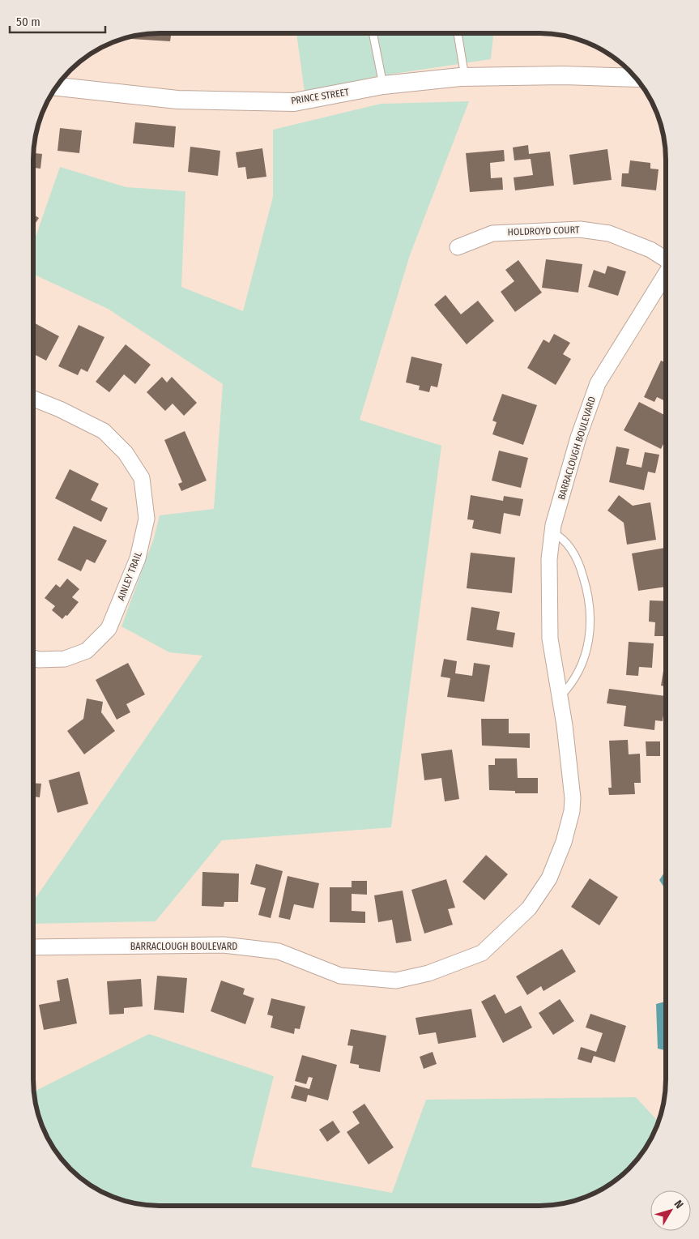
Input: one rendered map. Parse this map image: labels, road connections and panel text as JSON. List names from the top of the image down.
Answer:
{
  "streets": {
    "street": [
      "PRINCE STREET",
      "HOLDROYD COURT",
      "BARRACLOUGH BOULEVARD",
      "AINLEY TRAIL"
    ]
  },
  "scale_bar": "50 m",
  "north": "top right"
}
